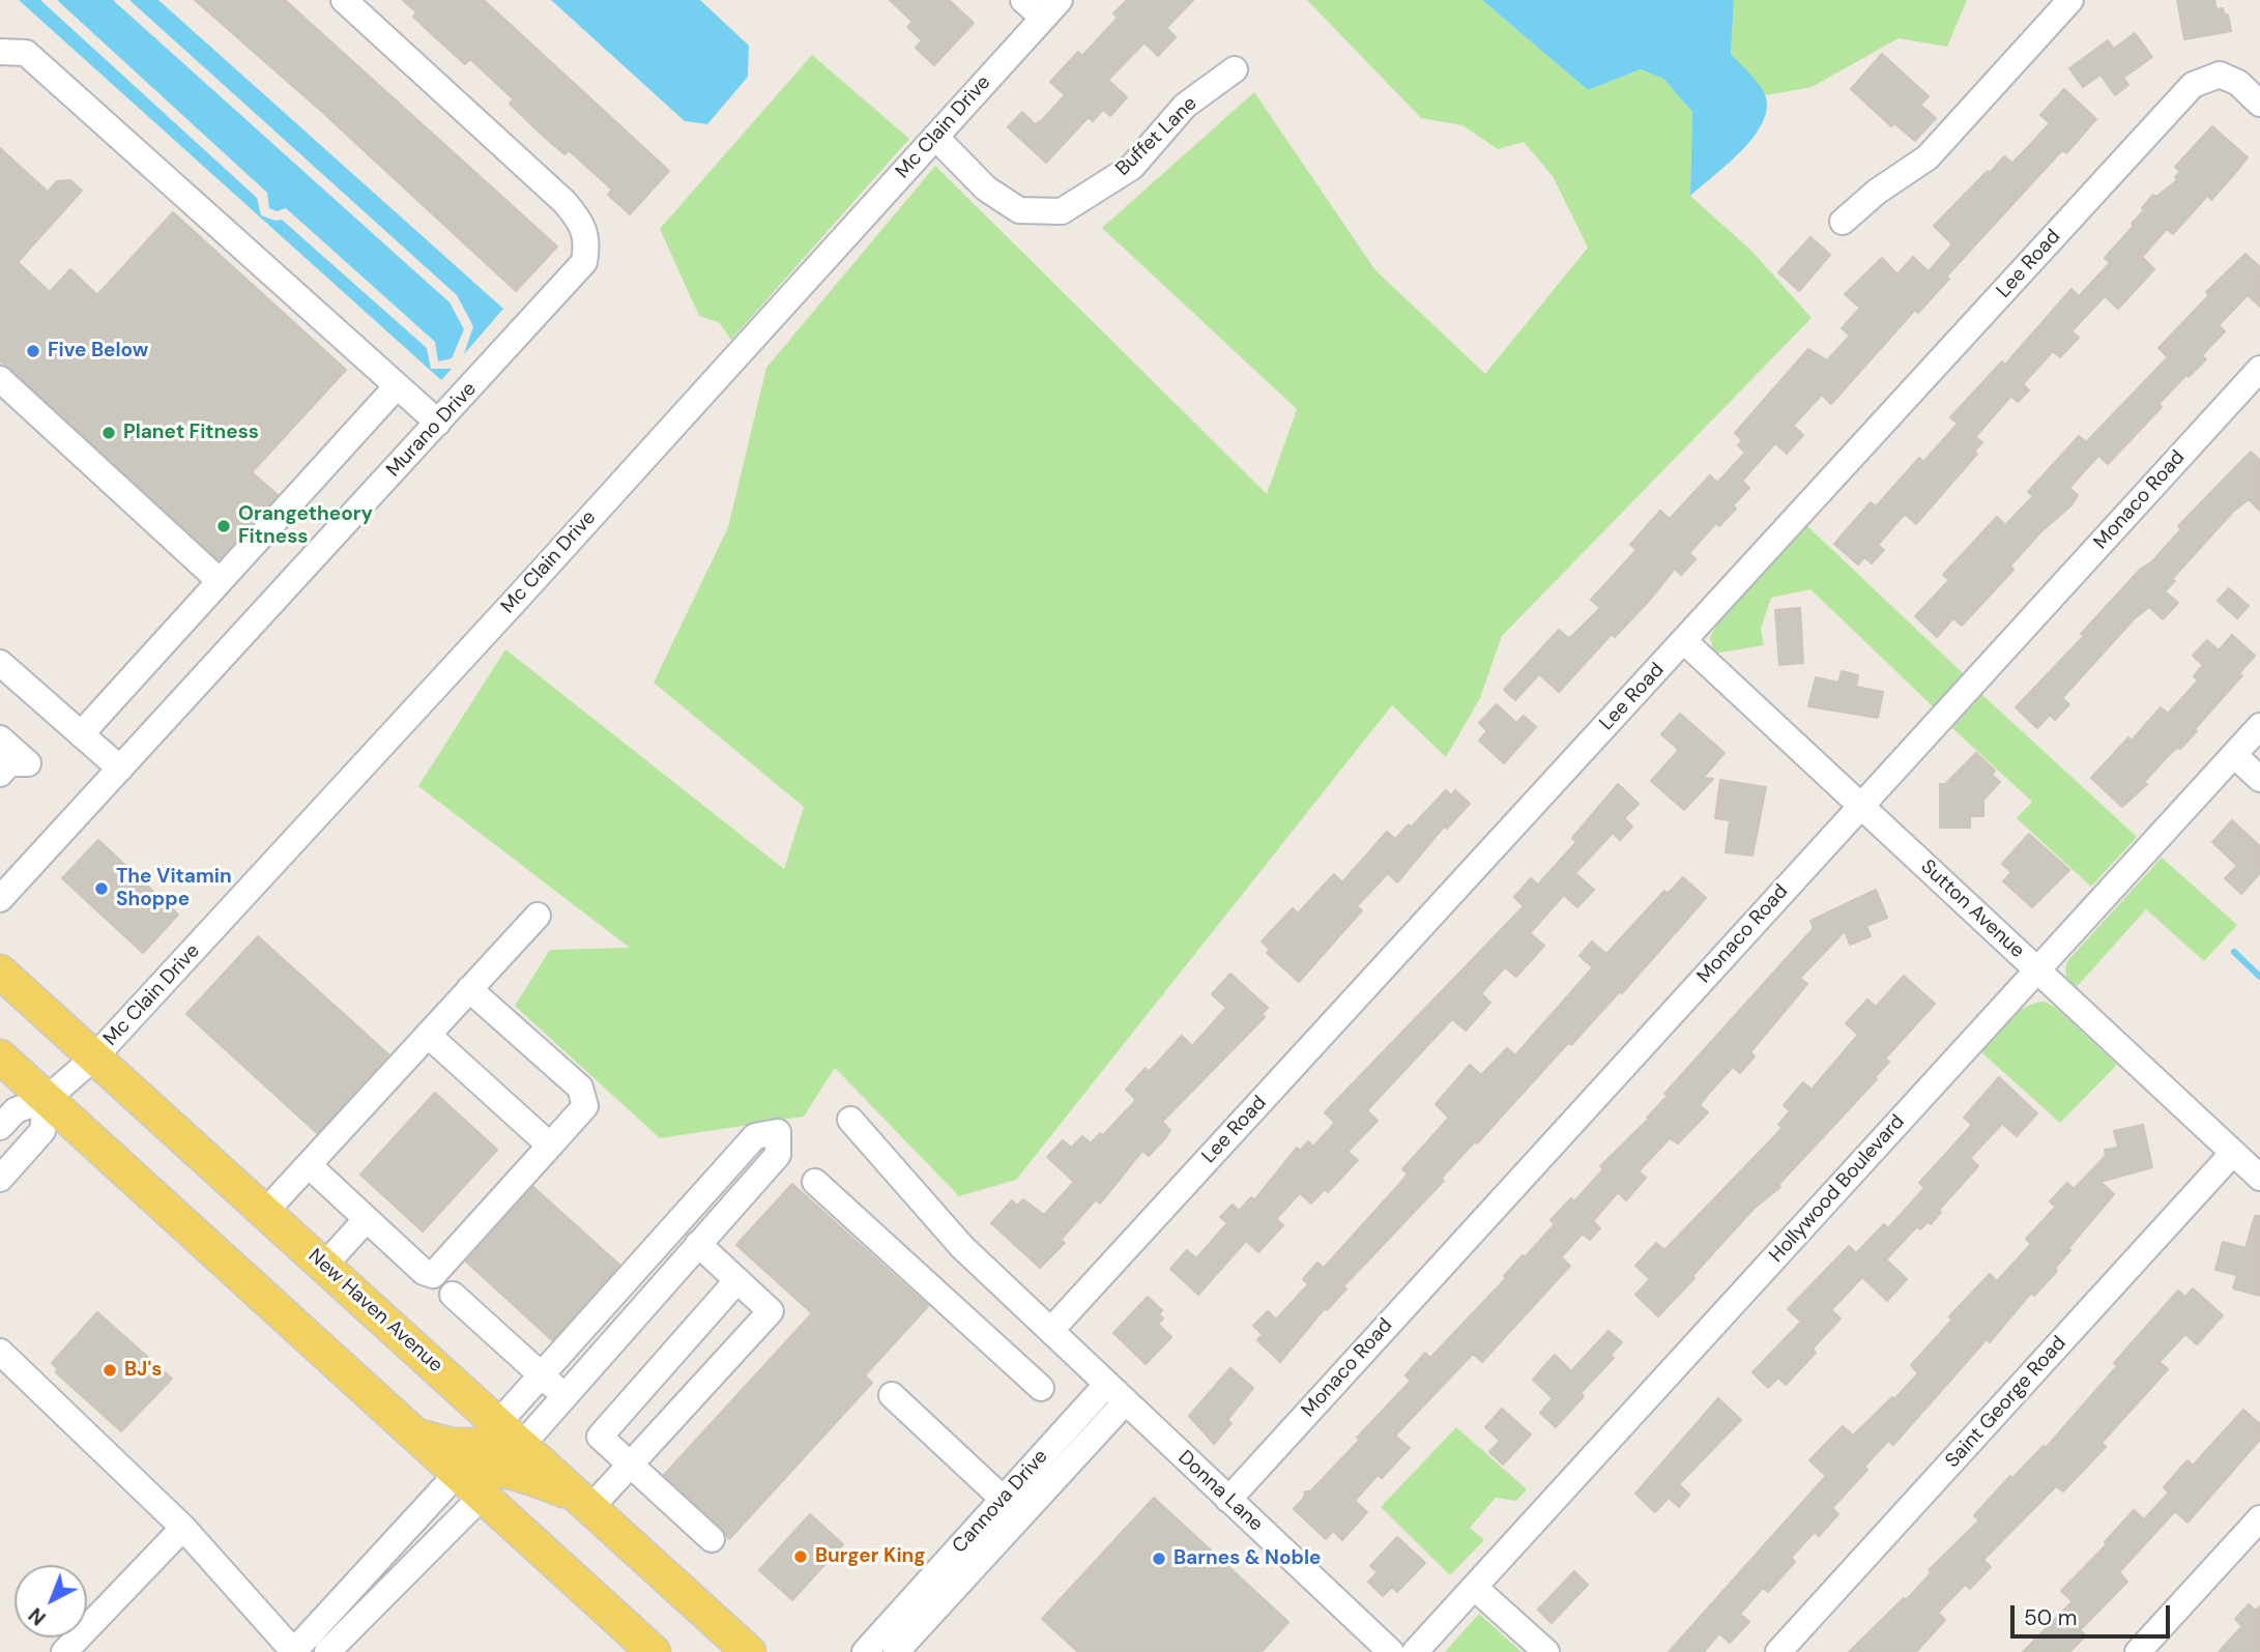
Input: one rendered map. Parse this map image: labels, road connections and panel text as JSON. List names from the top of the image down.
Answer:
{
  "streets": {
    "main road": ["New Haven Avenue"],
    "street": [
      "Mc Clain Drive",
      "Buffet Lane",
      "Lee Road",
      "Murano Drive",
      "Monaco Road",
      "Sutton Avenue",
      "Hollywood Boulevard",
      "Saint George Road",
      "Donna Lane",
      "Cannova Drive"
    ]
  },
  "crossings": [
    ["Mc Clain Drive", "Buffet Lane"],
    ["Mc Clain Drive", "New Haven Avenue"],
    ["Lee Road", "Sutton Avenue"],
    ["Lee Road", "Donna Lane"],
    ["Monaco Road", "Sutton Avenue"],
    ["Monaco Road", "Donna Lane"],
    ["Sutton Avenue", "Hollywood Boulevard"],
    ["Sutton Avenue", "Saint George Road"],
    ["Donna Lane", "Cannova Drive"]
  ],
  "places": [
    "Five Below",
    "Planet Fitness",
    "Orangetheory Fitness",
    "The Vitamin Shoppe",
    "BJ's",
    "Burger King",
    "Barnes & Noble"
  ],
  "scale_bar": "50 m",
  "north": "bottom left"
}
